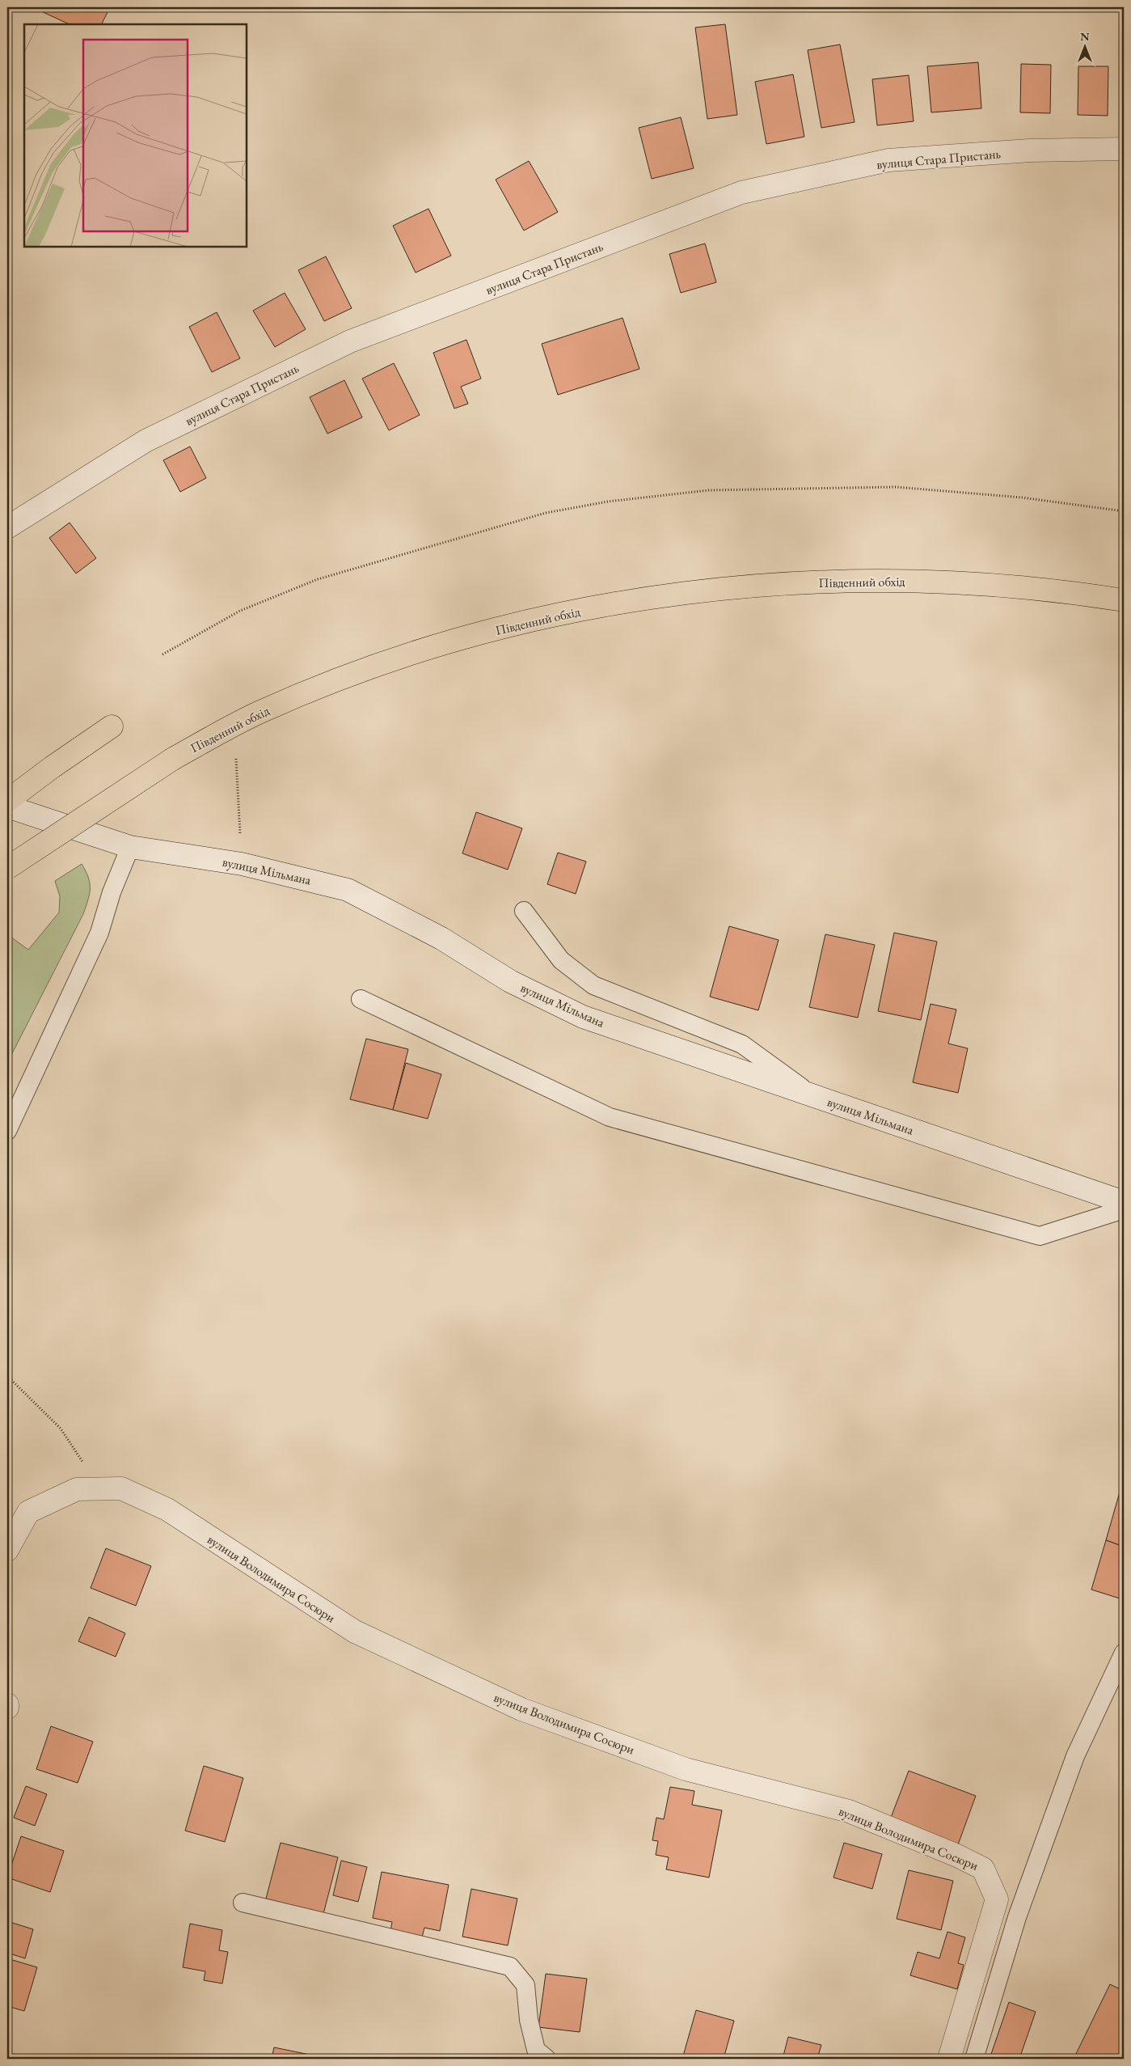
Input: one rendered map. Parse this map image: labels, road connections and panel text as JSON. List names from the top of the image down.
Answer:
{
  "streets": {
    "main road": ["Південний обхід"],
    "street": ["вулиця Стара Пристань", "вулиця Мільмана", "вулиця Володимира Сосюри"]
  },
  "north": "top"
}
